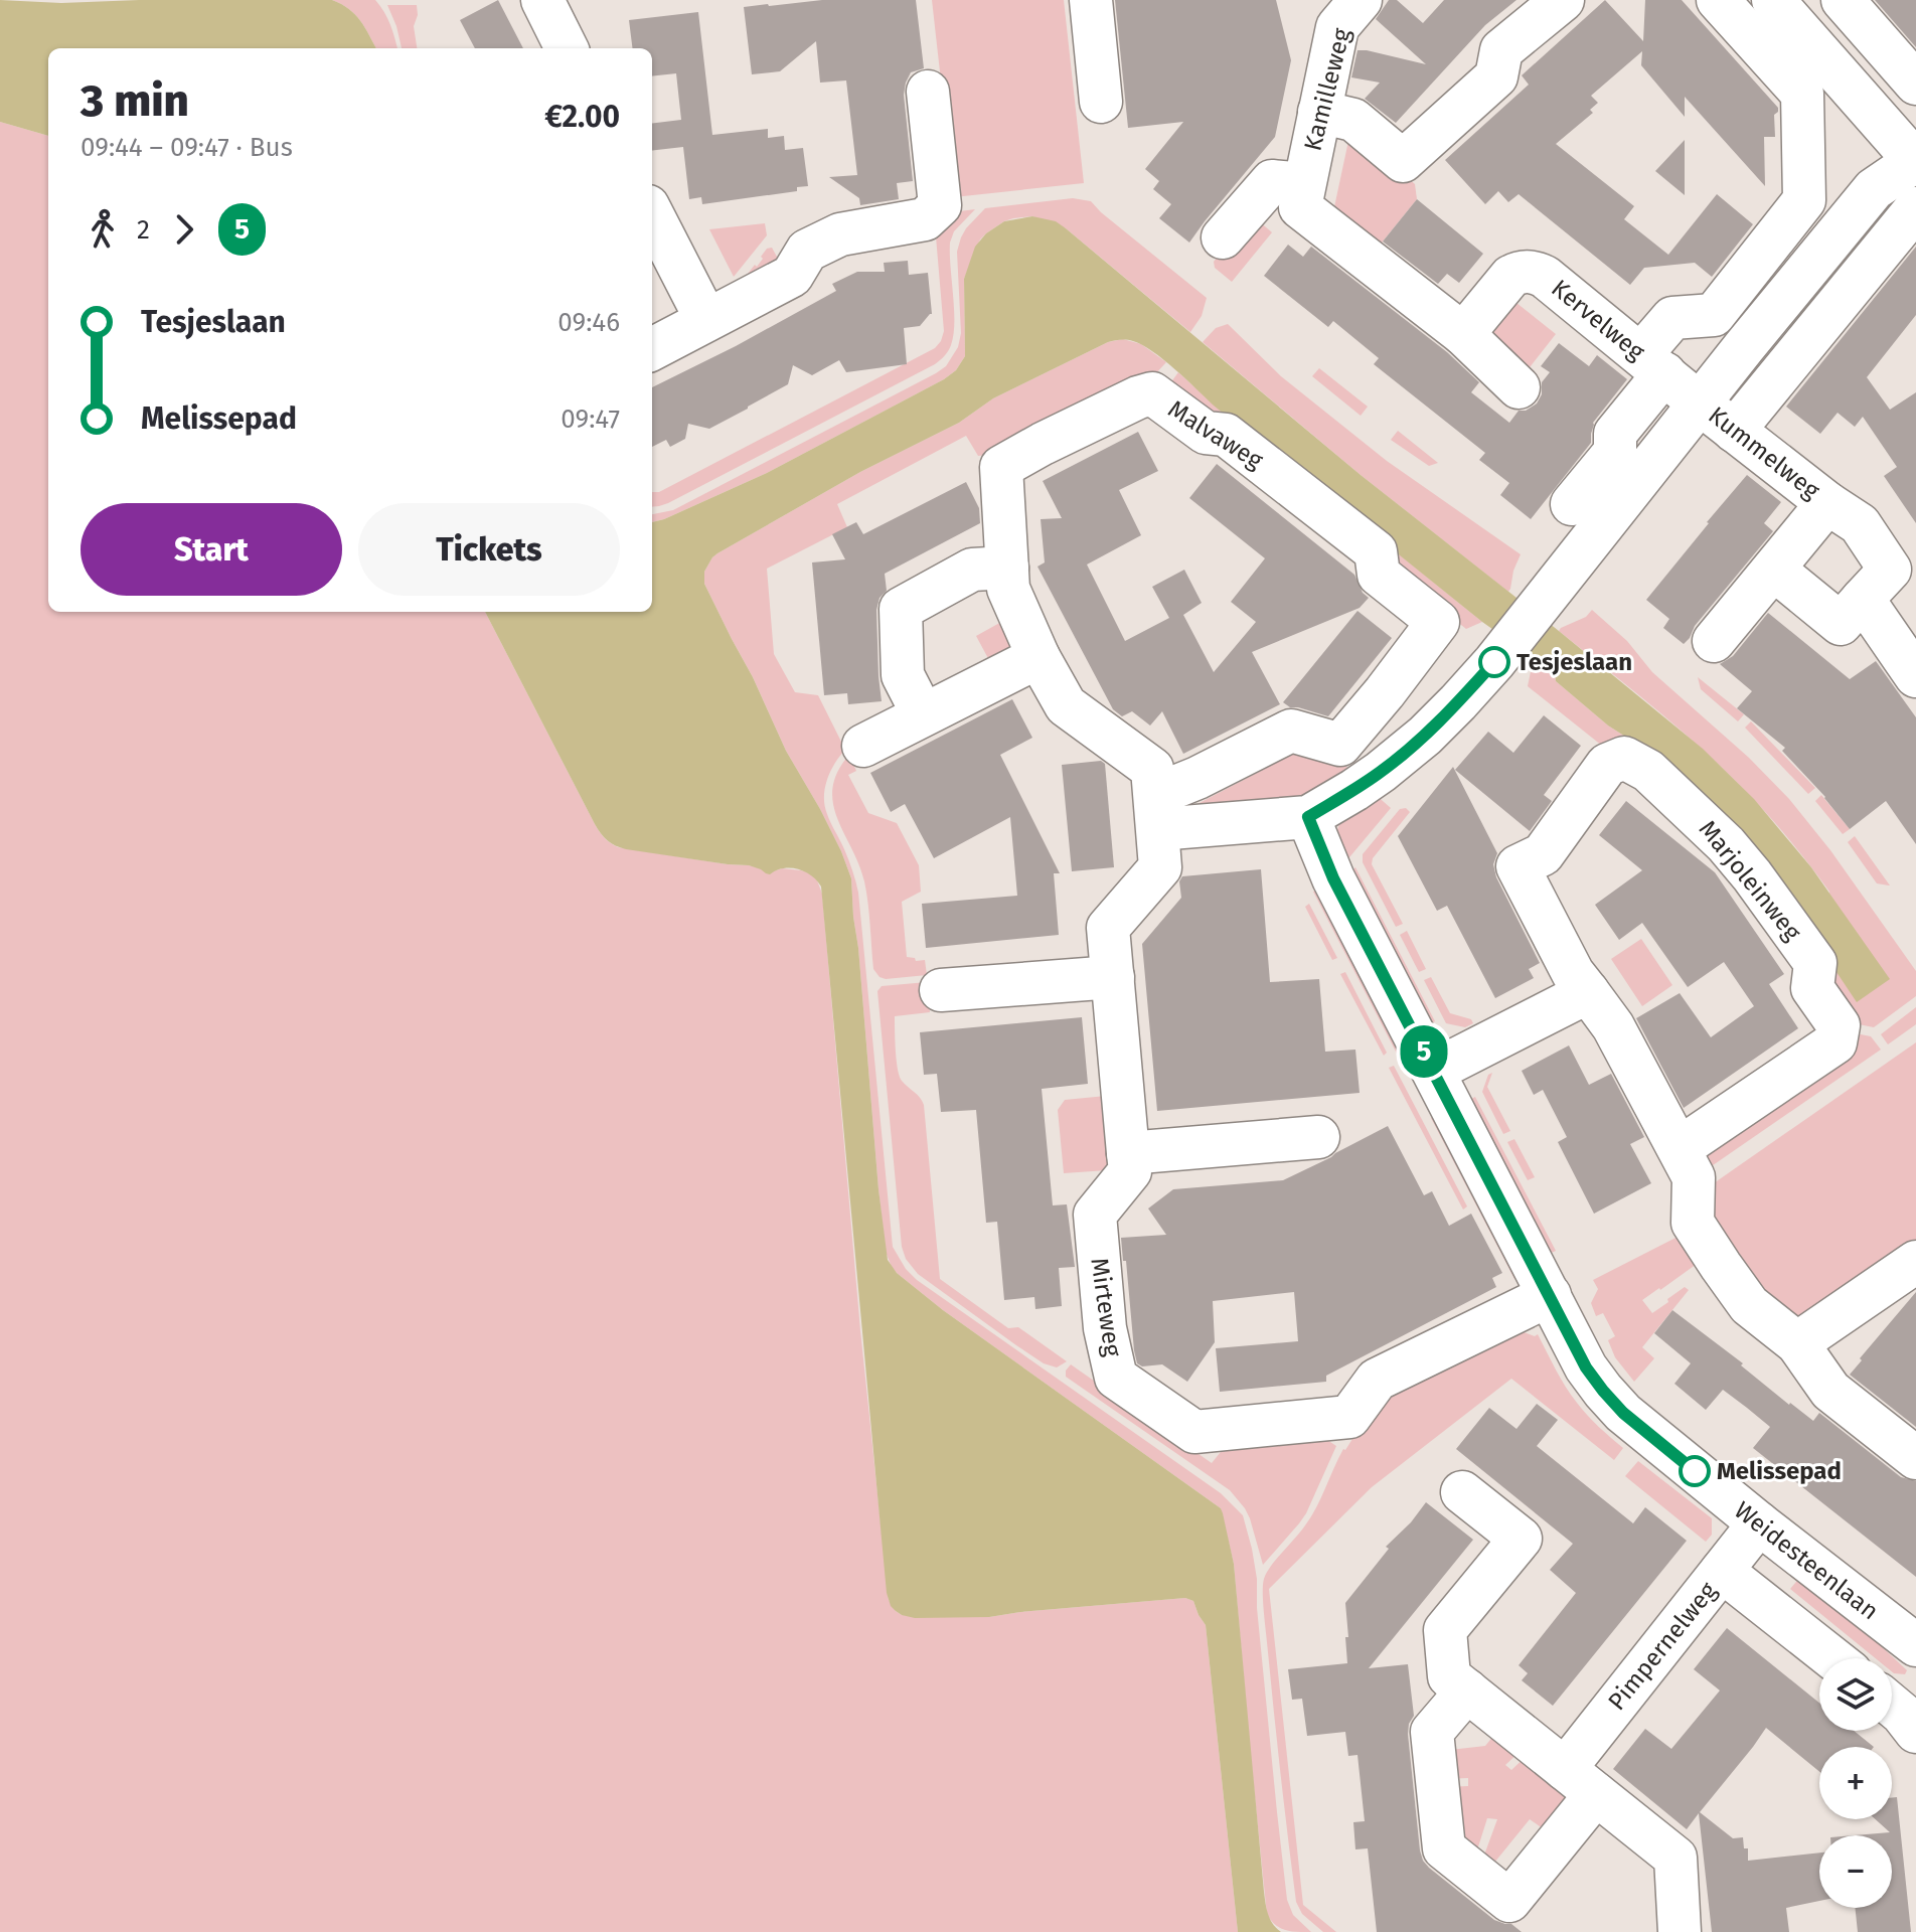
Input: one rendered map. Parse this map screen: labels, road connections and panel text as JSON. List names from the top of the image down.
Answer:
{
  "streets": {
    "street": [
      "Kamilleweg",
      "Kervelweg",
      "Malvaweg",
      "Kummelweg",
      "Marjoleinweg",
      "Mirteweg",
      "Weidesteenlaan",
      "Pimpernelweg"
    ]
  },
  "crossings": [
    ["Kervelweg", "Kummelweg"],
    ["Malvaweg", "Mirteweg"],
    ["Mirteweg", "Weidesteenlaan"],
    ["Weidesteenlaan", "Pimpernelweg"]
  ],
  "places": ["Tesjeslaan", "Melissepad"],
  "lines": ["bus line 5"],
  "page": {
    "on_map": "5",
    "heading": ["3 min", "09:44 – 09:47 · Bus", "€2.00"],
    "legs": ["2", "5"],
    "list": [
      {
        "name": "Tesjeslaan",
        "value": "09:46"
      },
      {
        "name": "Melissepad",
        "value": "09:47"
      }
    ],
    "buttons": ["Start", "Tickets"],
    "map_buttons": ["+", "−"]
  }
}
